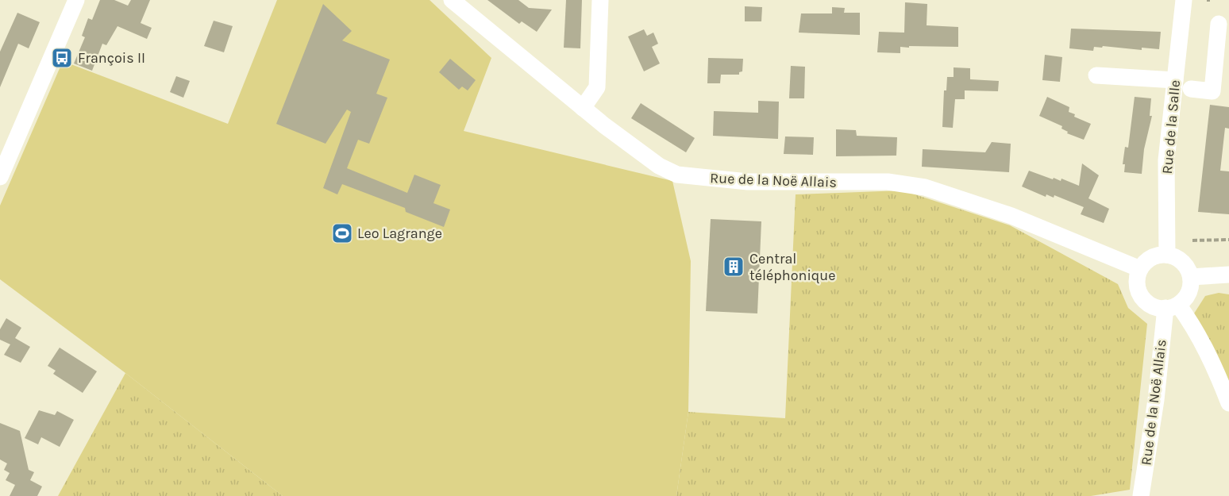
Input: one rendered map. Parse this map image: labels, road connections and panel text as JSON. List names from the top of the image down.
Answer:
{
  "streets": {
    "street": ["Rue de la Salle", "Rue de la Noë Allais"]
  },
  "crossings": [
    ["Rue de la Salle", "Rue de la Noë Allais"]
  ],
  "places": {
    "bus stop": ["François II"],
    "sports": ["Leo Lagrange"],
    "building": ["Central téléphonique"]
  }
}
